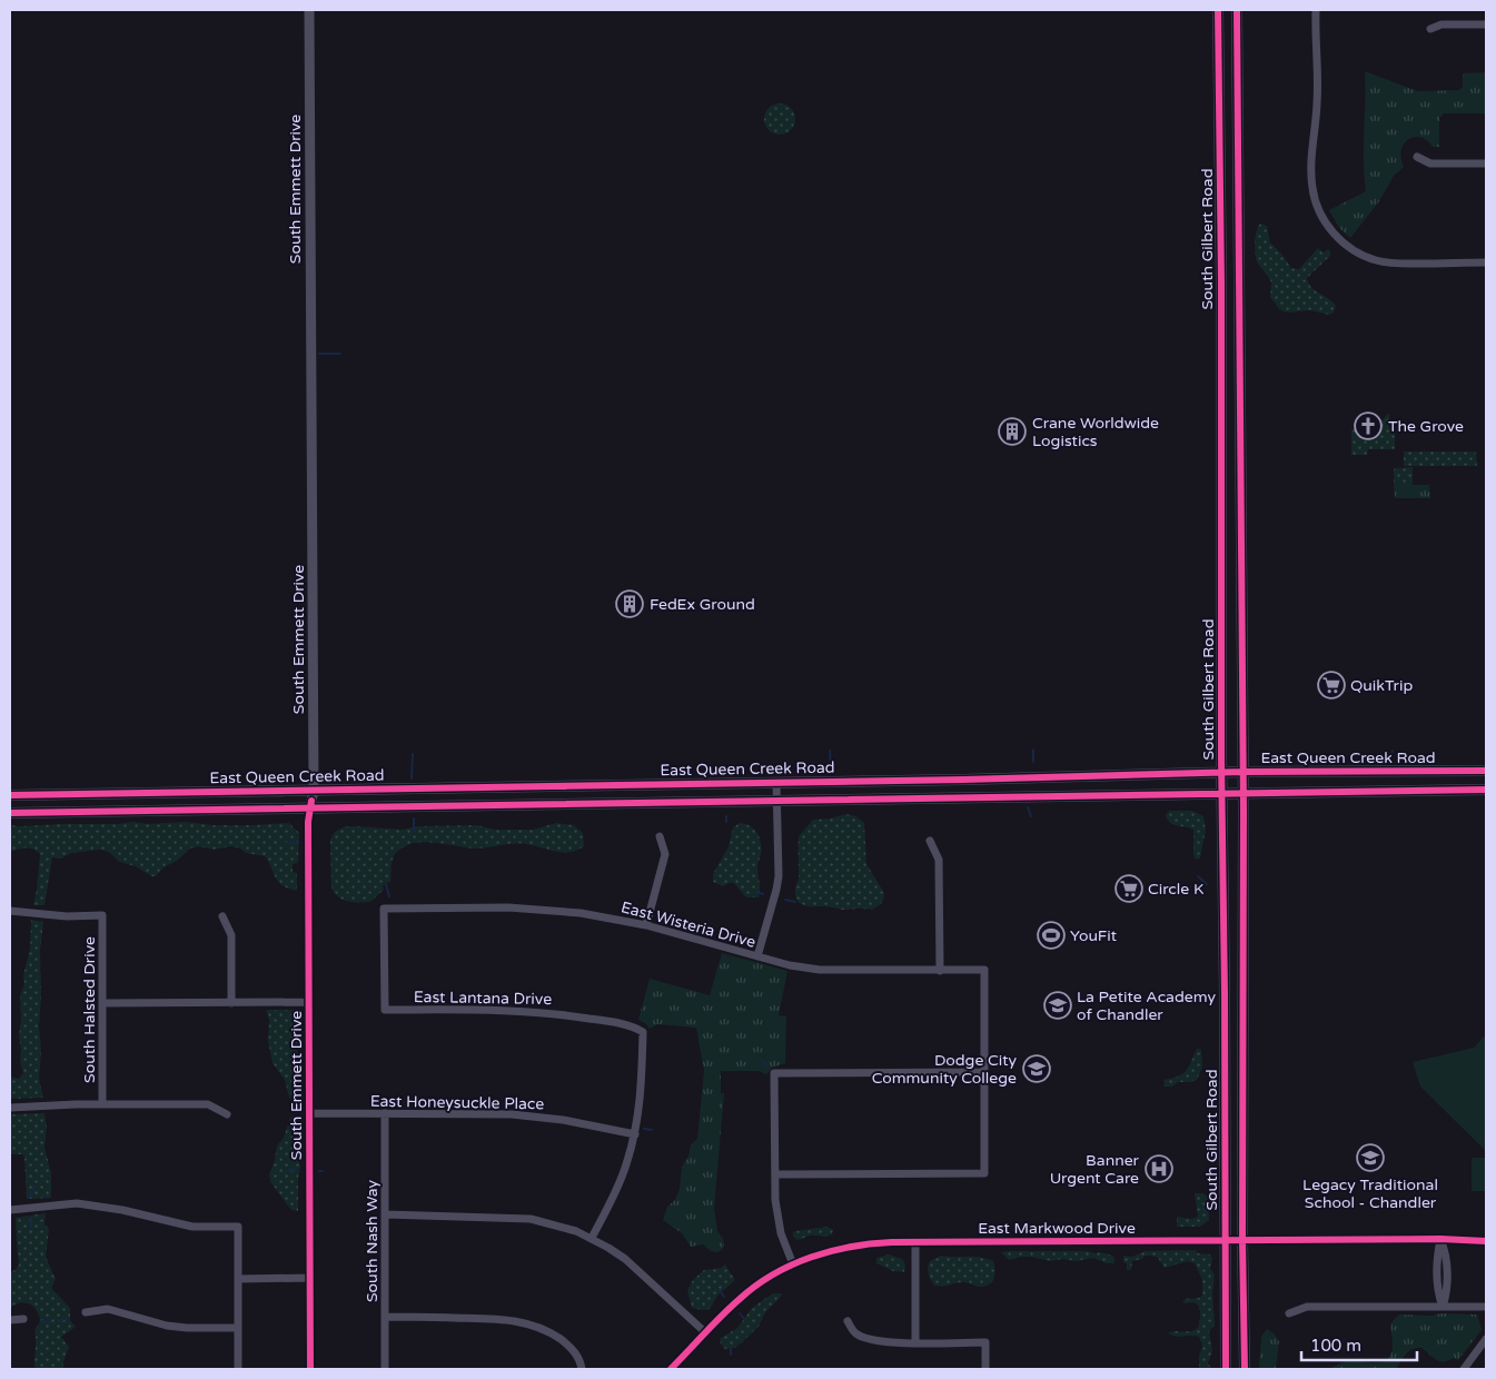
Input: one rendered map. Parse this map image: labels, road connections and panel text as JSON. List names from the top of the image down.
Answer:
{
  "streets": {
    "main road": ["South Gilbert Road", "East Queen Creek Road"],
    "street": [
      "South Emmett Drive",
      "East Wisteria Drive",
      "East Lantana Drive",
      "South Halsted Drive",
      "East Honeysuckle Place",
      "East Markwood Drive",
      "South Nash Way"
    ]
  },
  "crossings": [
    ["South Emmett Drive", "East Queen Creek Road"],
    ["South Emmett Drive", "East Honeysuckle Place"],
    ["South Gilbert Road", "East Queen Creek Road"],
    ["South Gilbert Road", "East Markwood Drive"],
    ["East Wisteria Drive", "East Lantana Drive"],
    ["East Lantana Drive", "East Honeysuckle Place"],
    ["East Honeysuckle Place", "South Nash Way"]
  ],
  "places": {
    "church": ["The Grove"],
    "building": ["Crane Worldwide Logistics", "FedEx Ground"],
    "supermarket": ["QuikTrip", "Circle K"],
    "sports": ["YouFit"],
    "school or university": ["La Petite Academy of Chandler", "Dodge City Community College", "Legacy Traditional School - Chandler"],
    "hospital": ["Banner Urgent Care"]
  },
  "scale_bar": "100 m"
}
